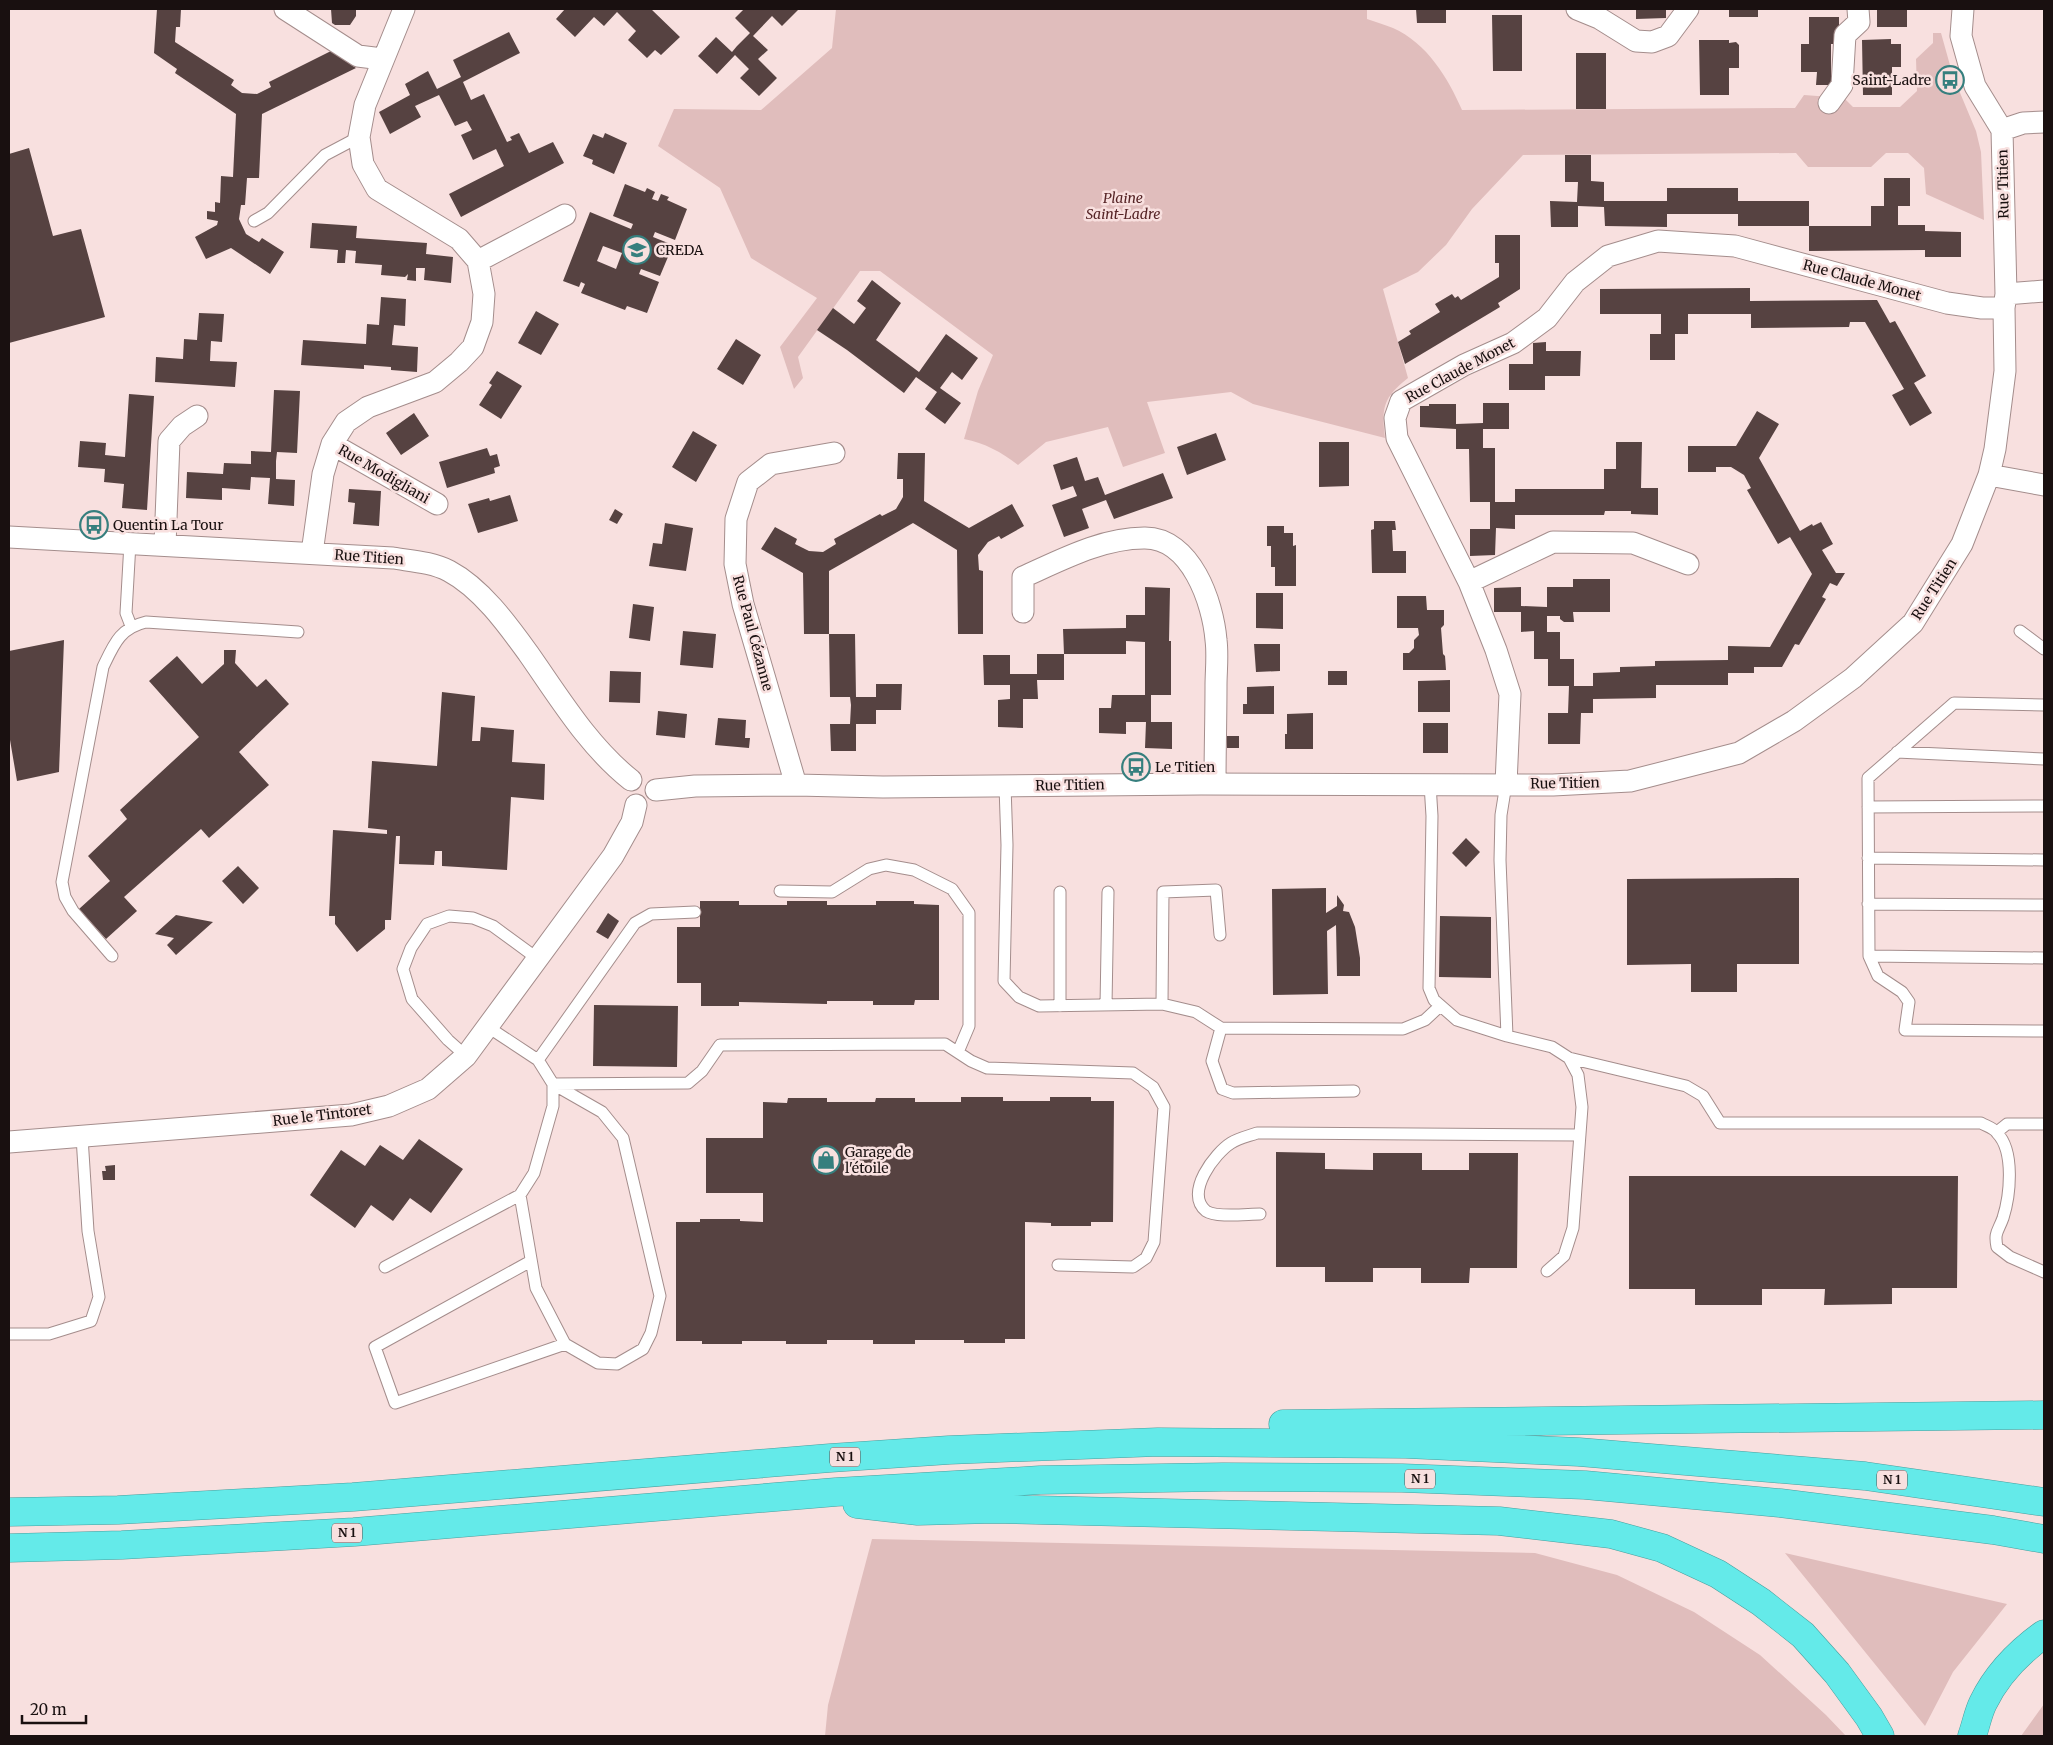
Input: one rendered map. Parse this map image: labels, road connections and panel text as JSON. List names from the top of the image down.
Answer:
{
  "streets": {
    "highway": ["N 1"],
    "street": [
      "Rue Titien",
      "Rue Claude Monet",
      "Rue Modigliani",
      "Rue Paul Cézanne",
      "Rue le Tintoret"
    ]
  },
  "crossings": [
    ["Rue Titien", "Rue Claude Monet"],
    ["Rue Titien", "Rue Modigliani"],
    ["Rue Titien", "Rue Paul Cézanne"],
    ["Rue Titien", "Rue le Tintoret"]
  ],
  "parks": ["Plaine Saint-Ladre"],
  "places": {
    "bus stop": ["Saint-Ladre", "Quentin La Tour", "Le Titien"],
    "school or university": ["CREDA"],
    "shop": ["Garage de l'étoile"]
  },
  "scale_bar": "20 m"
}
